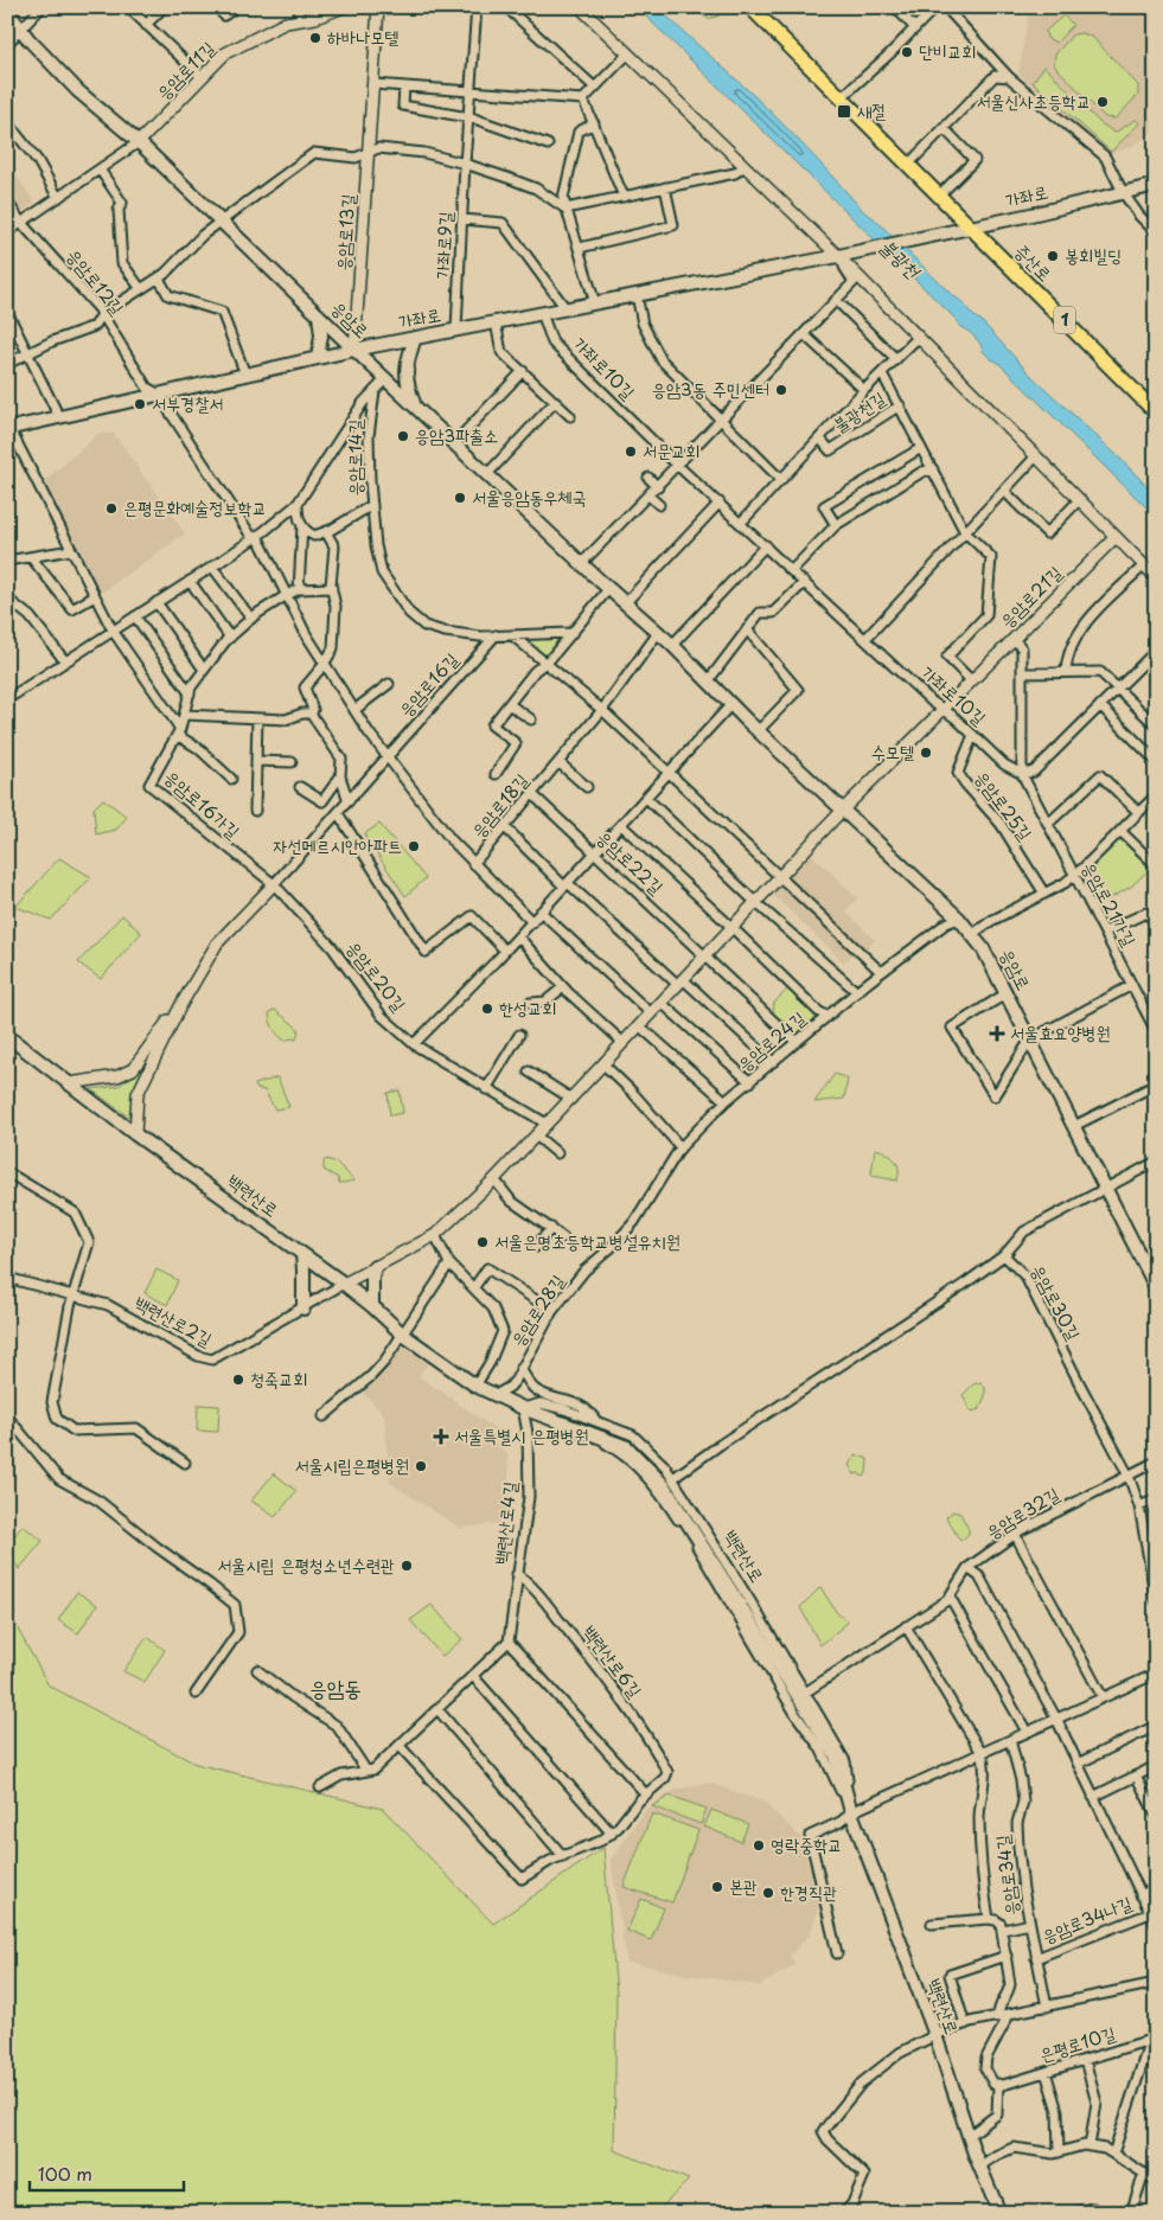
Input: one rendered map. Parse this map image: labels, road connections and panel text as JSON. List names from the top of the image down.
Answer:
{
  "streets": {
    "main road": [
      "가좌로",
      "증산로",
      "응암로",
      "1",
      "백련산로"
    ],
    "street": [
      "응암로11길",
      "응암로13길",
      "가좌로9길",
      "응암로12길",
      "가좌로10길",
      "불광천길",
      "응암로14길",
      "응암로21길",
      "응암로16길",
      "응암로16가길",
      "응암로18길",
      "응암로25길",
      "응암로22길",
      "응암로21가길",
      "응암로20길",
      "응암로24길",
      "응암로30길",
      "응암로28길",
      "백련산로2길",
      "응암로32길",
      "백련산로4길",
      "백련산로6길",
      "응암로34길",
      "응암로34나길",
      "은평로10길"
    ]
  },
  "crossings": [
    ["응암로11길", "응암로"],
    ["가좌로", "응암로13길"],
    ["가좌로", "가좌로9길"],
    ["가좌로", "증산로"],
    ["가좌로", "응암로12길"],
    ["가좌로", "응암로"],
    ["가좌로", "가좌로10길"],
    ["응암로13길", "응암로"],
    ["응암로", "응암로14길"],
    ["응암로", "응암로21길"],
    ["응암로", "응암로18길"],
    ["응암로", "응암로24길"],
    ["가좌로10길", "응암로21길"],
    ["가좌로10길", "응암로25길"],
    ["가좌로10길", "응암로21가길"],
    ["불광천길", "응암로21길"],
    ["응암로14길", "응암로16길"],
    ["응암로21길", "응암로21가길"],
    ["응암로16길", "응암로16가길"],
    ["응암로16길", "응암로18길"],
    ["응암로16길", "응암로20길"],
    ["응암로16가길", "응암로20길"],
    ["응암로18길", "응암로22길"],
    ["응암로22길", "응암로24길"],
    ["응암로24길", "응암로28길"],
    ["백련산로", "응암로28길"],
    ["백련산로", "백련산로2길"],
    ["백련산로", "응암로32길"],
    ["백련산로", "백련산로4길"],
    ["응암로30길", "응암로32길"],
    ["응암로32길", "응암로34길"],
    ["백련산로4길", "백련산로6길"],
    ["응암로34길", "응암로34나길"]
  ],
  "districts": ["응암동"],
  "water": ["불광천"],
  "places": {
    "other": [
      "하바나모텔",
      "단비교회",
      "서울신사초등학교",
      "봉회빌딩",
      "응암3동 주민센터",
      "서부경찰서",
      "응암3파출소",
      "서문교회",
      "서울응암동우체국",
      "은평문화예술정보학교",
      "수모텔",
      "자선메르시안아파트",
      "한성교회",
      "서울은명초등학교병설유치원",
      "청죽교회",
      "서울시립은평병원",
      "서울시립 은평청소년수련관",
      "영락중학교",
      "본관",
      "한경직관"
    ],
    "transit": ["새절"],
    "health": ["서울효요양병원", "서울특별시 은평병원"]
  },
  "scale_bar": "100 m"
}
